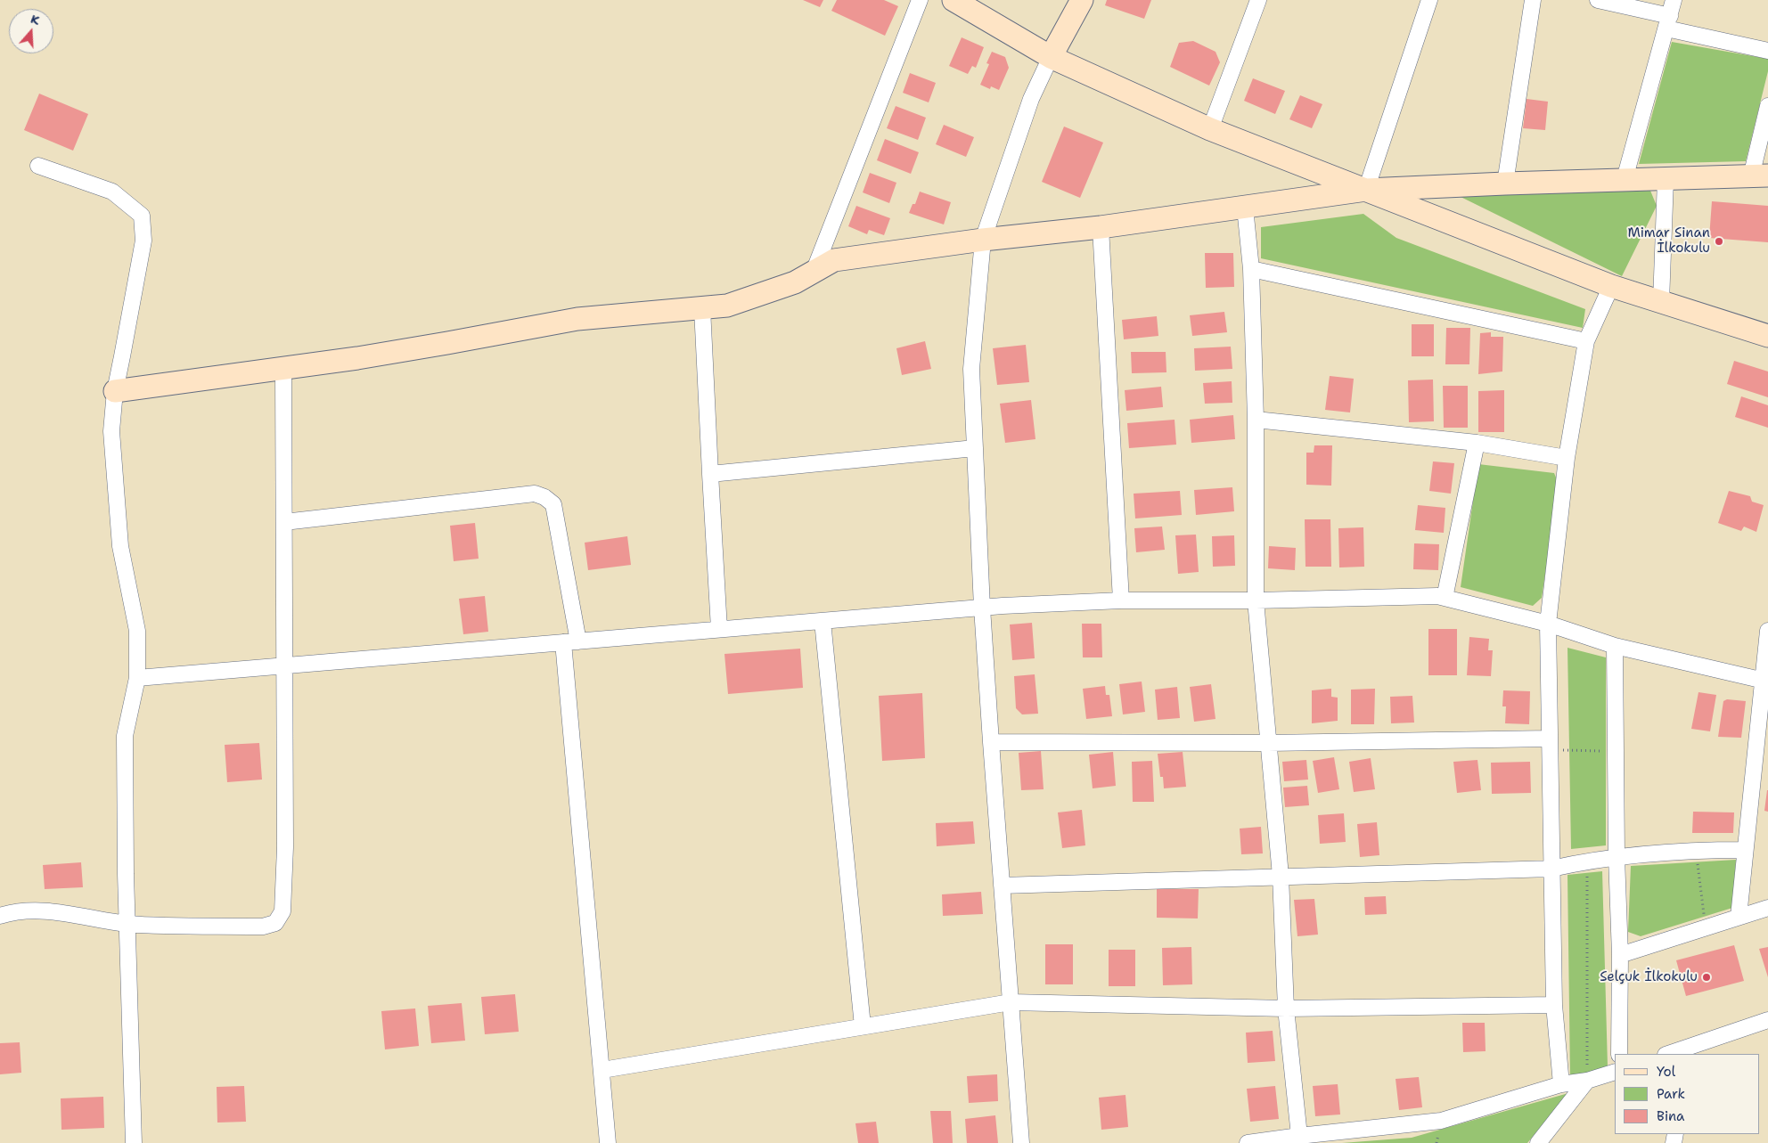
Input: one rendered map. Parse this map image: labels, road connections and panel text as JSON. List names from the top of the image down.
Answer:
{
  "places": ["Mimar Sinan İlkokulu", "Selçuk İlkokulu"],
  "legend": ["Yol", "Park", "Bina"],
  "north": "top"
}
